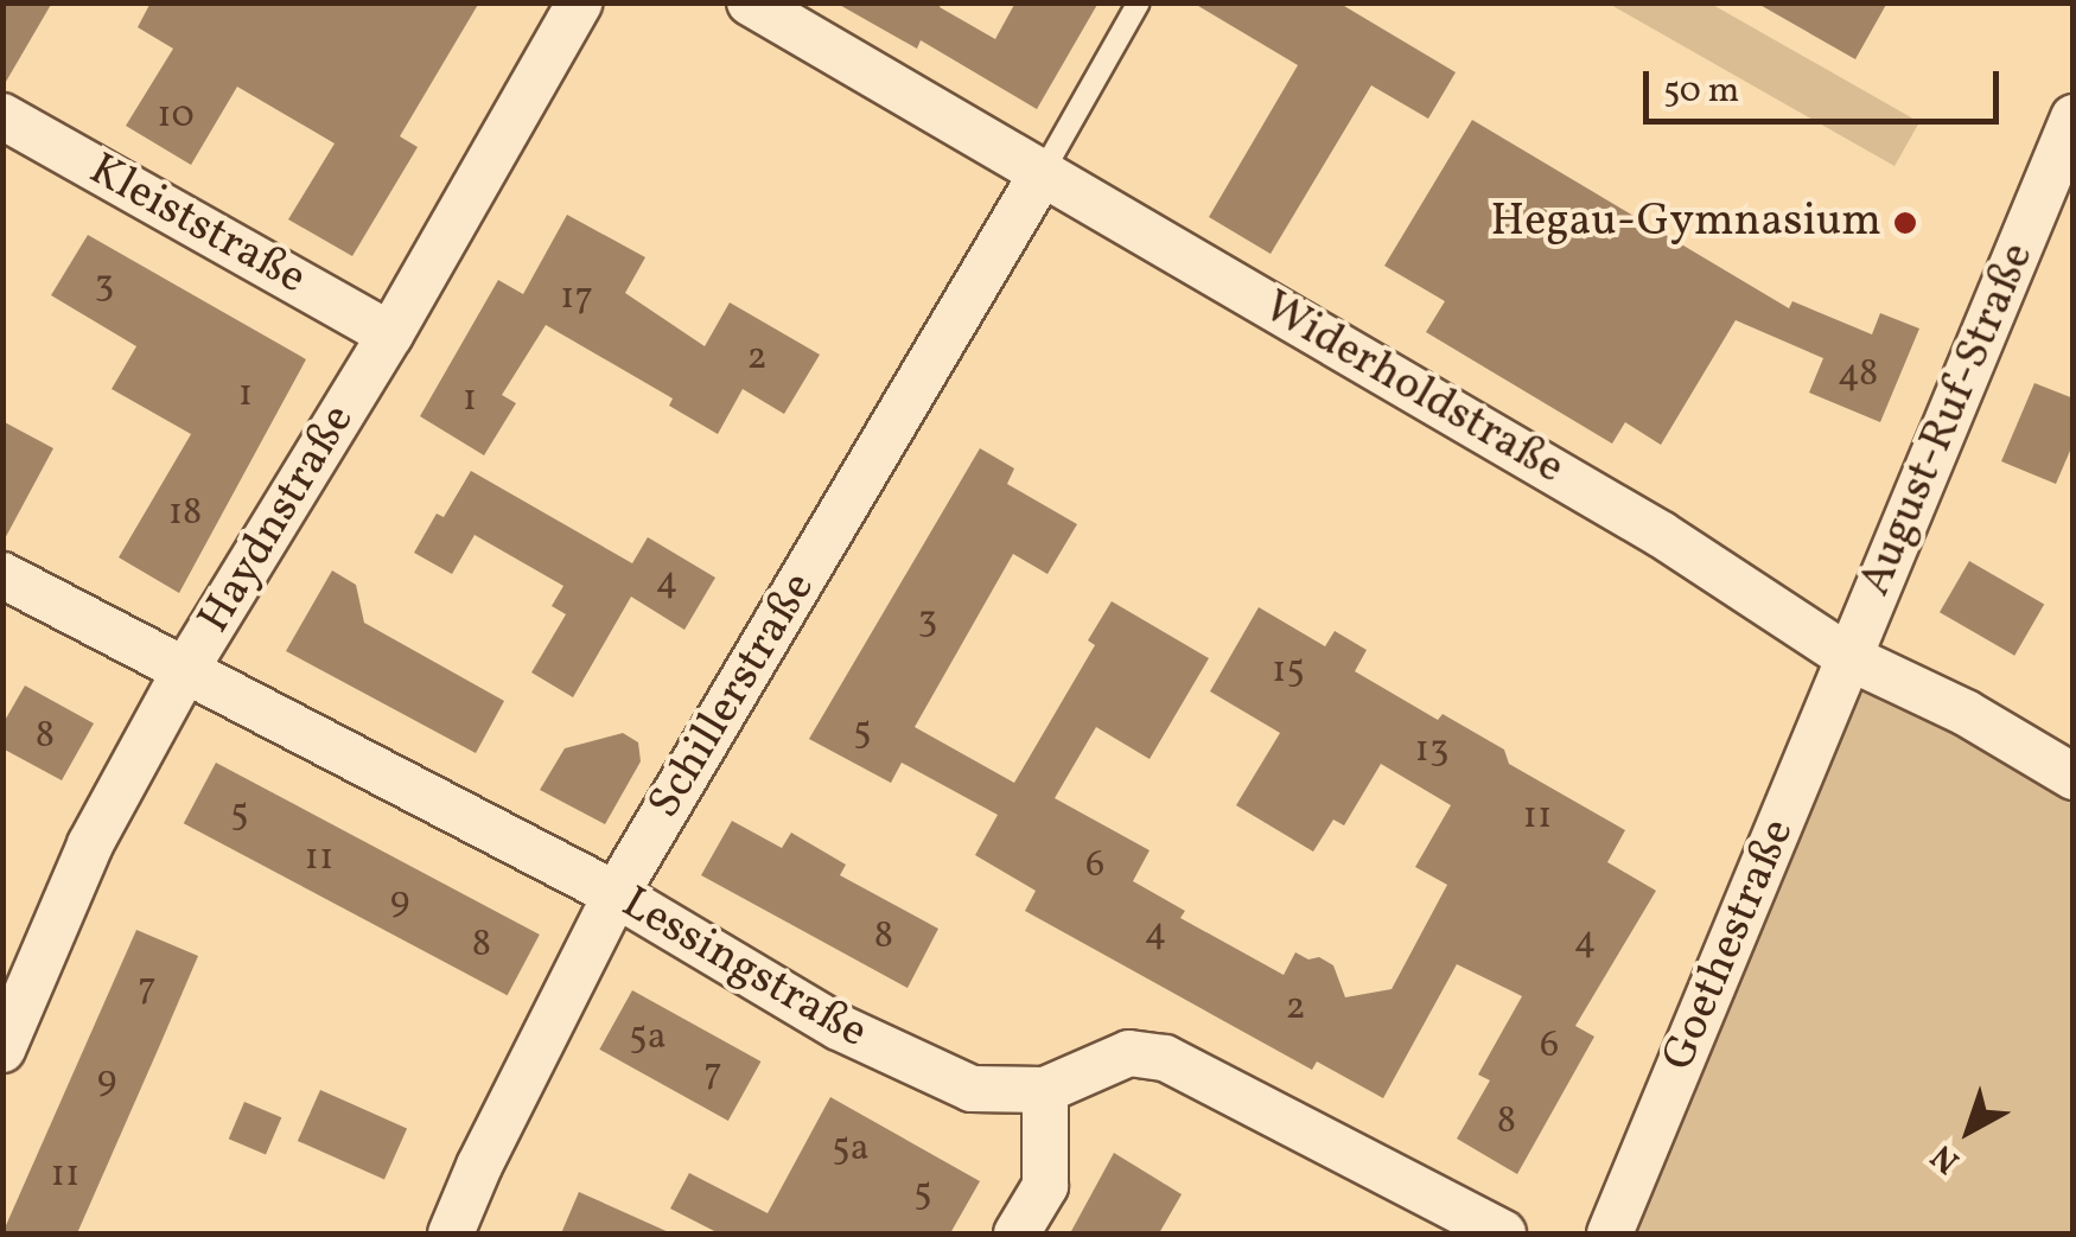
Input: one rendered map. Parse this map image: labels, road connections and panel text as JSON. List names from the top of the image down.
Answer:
{
  "streets": {
    "street": [
      "Kleiststraße",
      "Widerholdstraße",
      "August-Ruf-Straße",
      "Haydnstraße",
      "Schillerstraße",
      "Goethestraße",
      "Lessingstraße"
    ]
  },
  "crossings": [
    ["Kleiststraße", "Haydnstraße"],
    ["Widerholdstraße", "August-Ruf-Straße"],
    ["Widerholdstraße", "Schillerstraße"],
    ["Widerholdstraße", "Goethestraße"],
    ["August-Ruf-Straße", "Goethestraße"],
    ["Haydnstraße", "Lessingstraße"],
    ["Schillerstraße", "Lessingstraße"]
  ],
  "places": ["Hegau-Gymnasium"],
  "house_numbers": [
    "10",
    "3",
    "17",
    "2",
    "48",
    "1",
    "1",
    "18",
    "4",
    "3",
    "15",
    "5",
    "8",
    "13",
    "5",
    "11",
    "11",
    "6",
    "9",
    "4",
    "8",
    "4",
    "8",
    "7",
    "2",
    "5a",
    "6",
    "7",
    "9",
    "8",
    "5a",
    "11",
    "5"
  ],
  "scale_bar": "50 m",
  "north": "bottom left"
}
